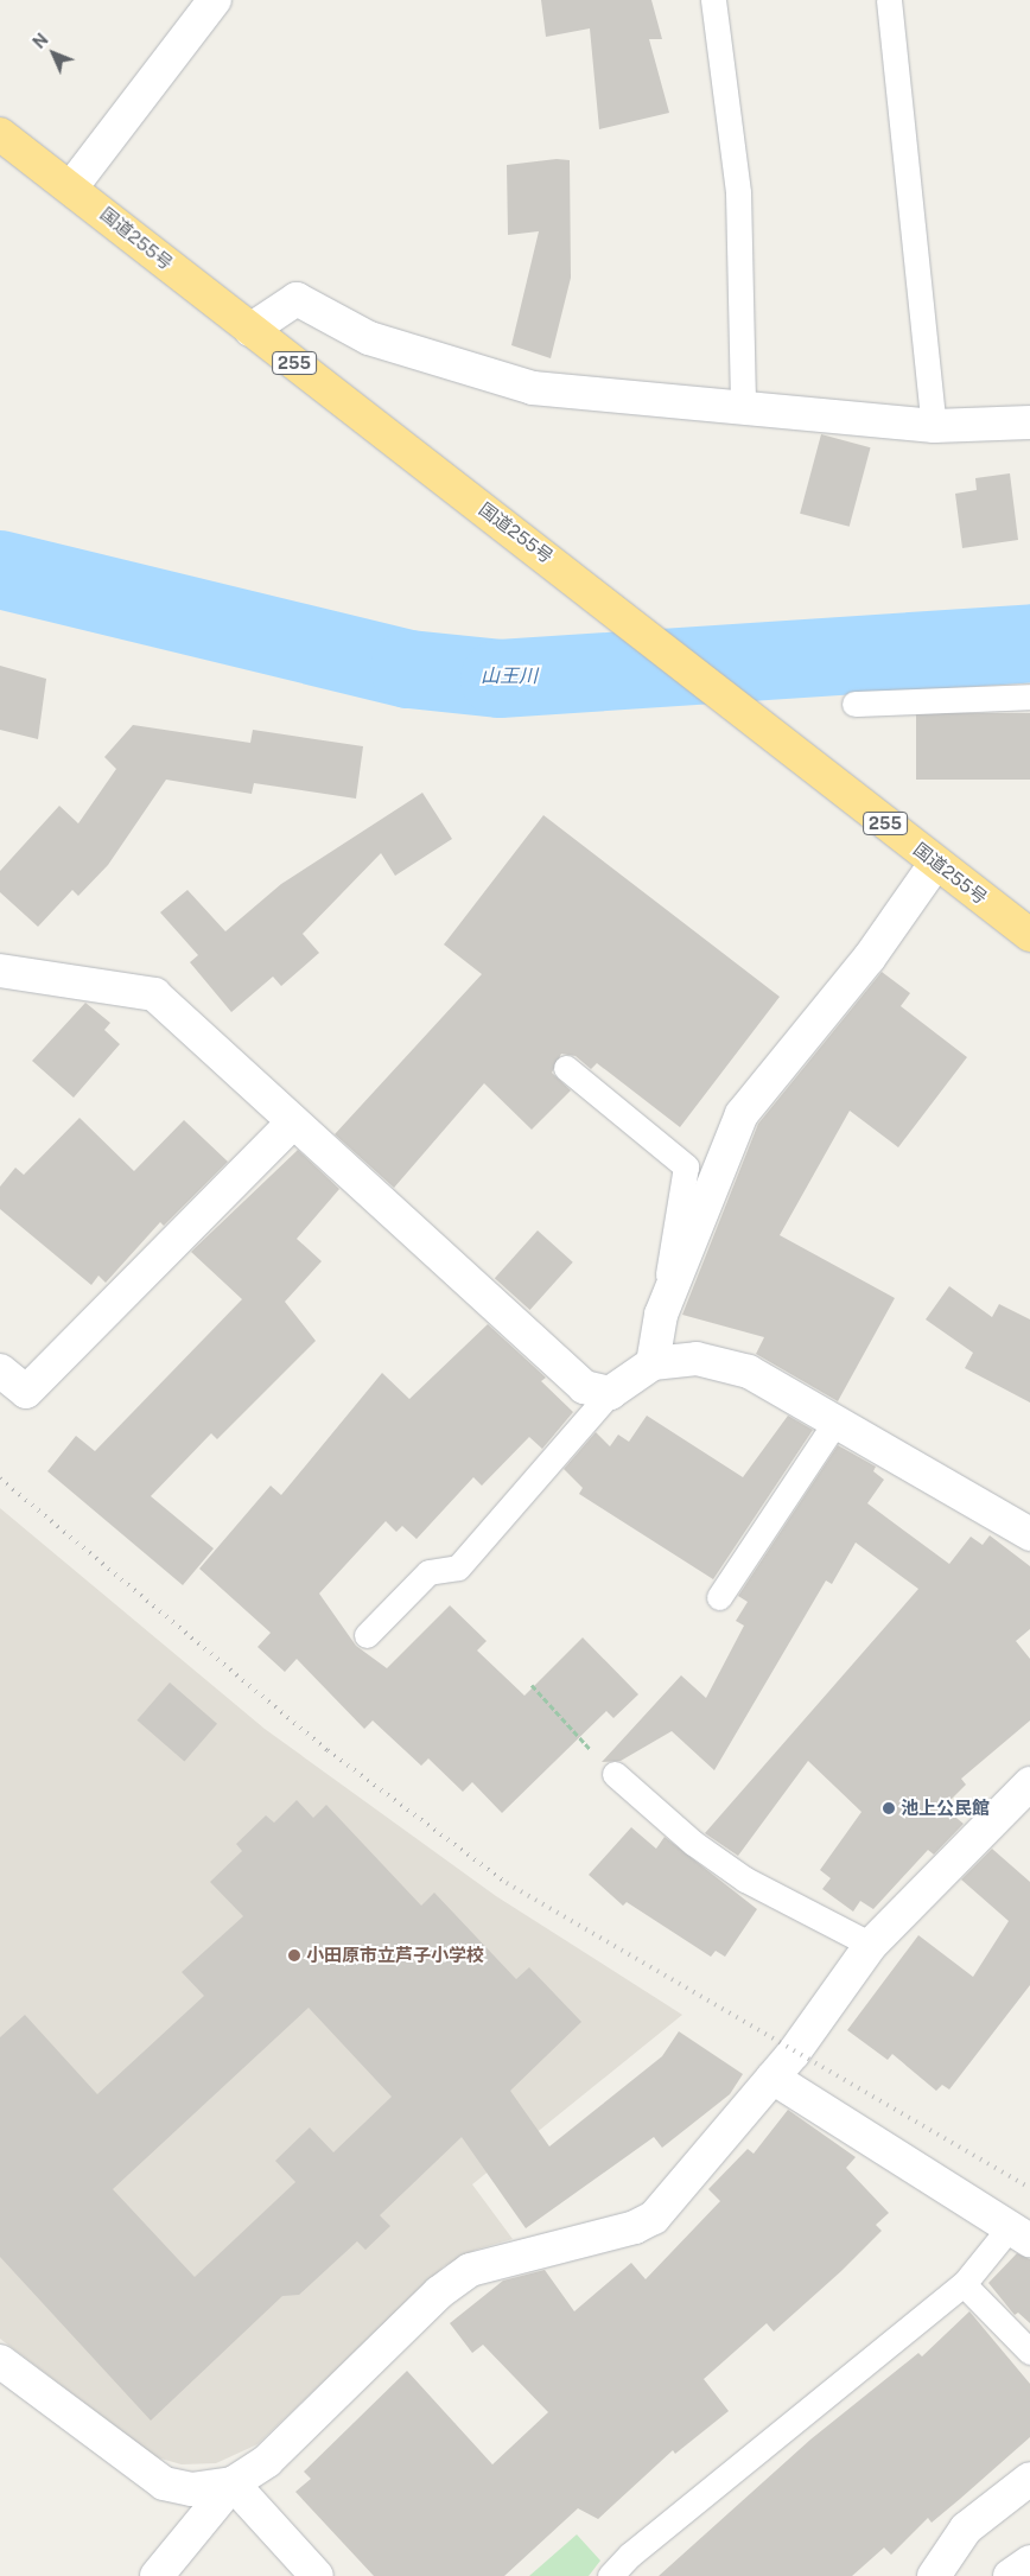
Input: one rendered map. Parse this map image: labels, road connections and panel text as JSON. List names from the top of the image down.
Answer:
{
  "streets": {
    "highway": ["国道255号", "255"]
  },
  "water": ["山王川"],
  "places": ["池上公民館", "小田原市立芦子小学校"],
  "north": "top left"
}
